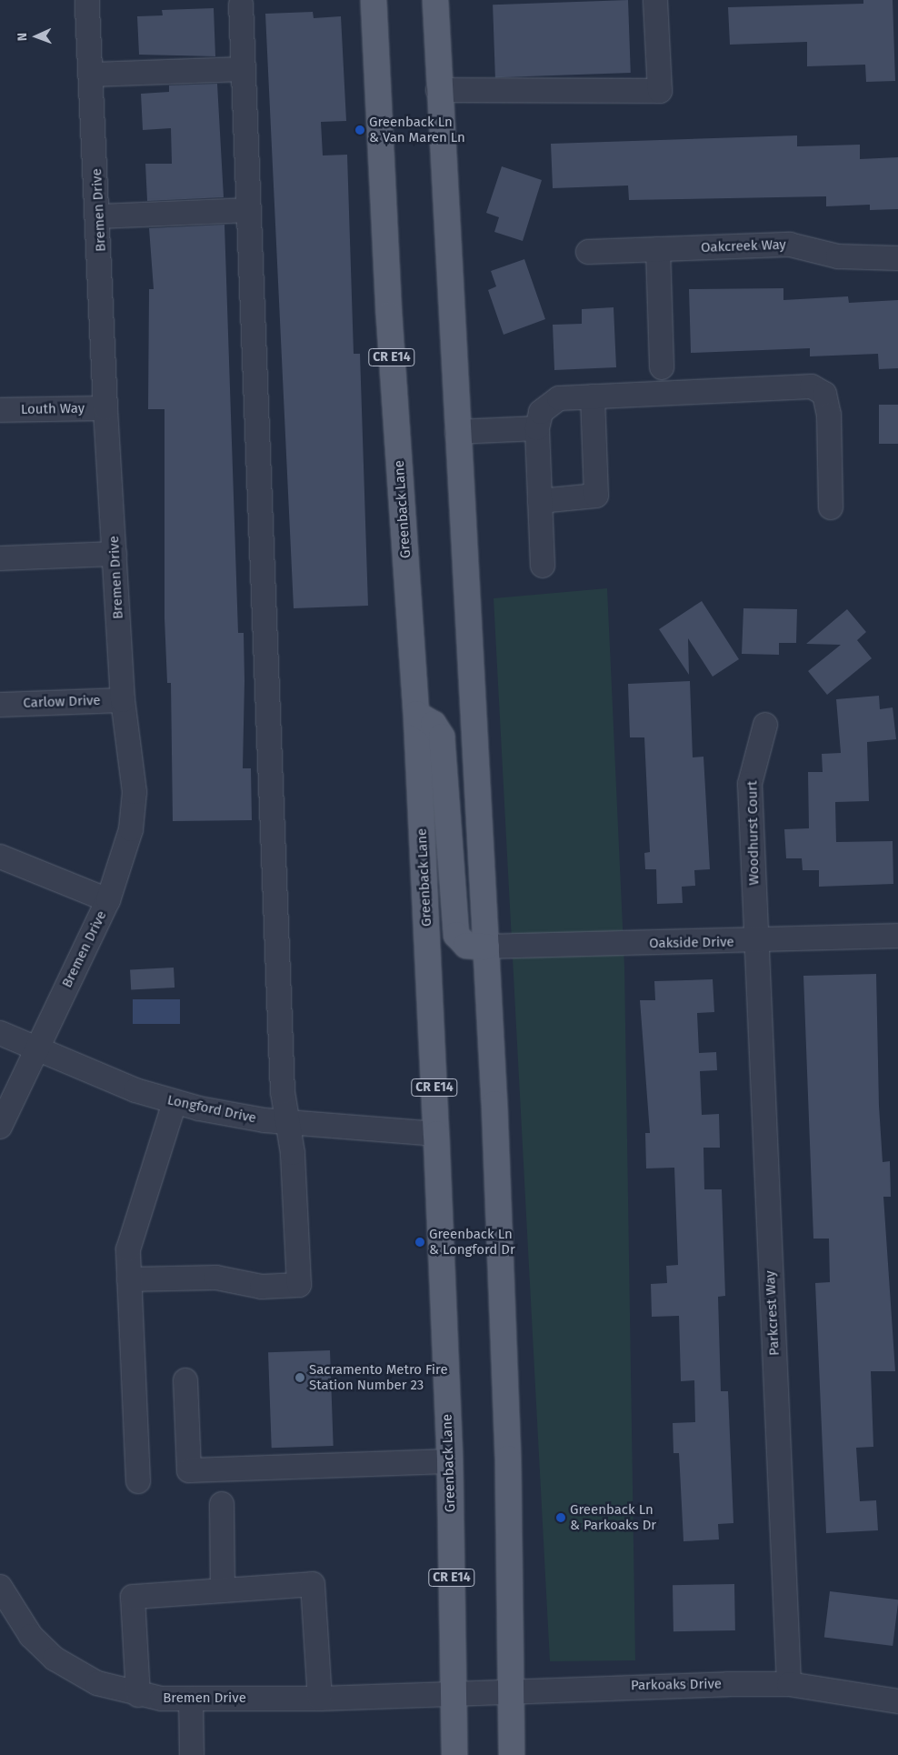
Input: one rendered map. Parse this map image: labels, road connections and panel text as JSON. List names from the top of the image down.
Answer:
{
  "streets": {
    "main road": ["CR E14", "Greenback Lane"],
    "street": [
      "Bremen Drive",
      "Oakcreek Way",
      "Louth Way",
      "Carlow Drive",
      "Woodhurst Court",
      "Oakside Drive",
      "Longford Drive",
      "Parkcrest Way",
      "Parkoaks Drive"
    ]
  },
  "crossings": [
    ["Bremen Drive", "Louth Way"],
    ["Bremen Drive", "Greenback Lane"],
    ["Bremen Drive", "Carlow Drive"],
    ["Bremen Drive", "Longford Drive"],
    ["Bremen Drive", "Parkoaks Drive"],
    ["Greenback Lane", "Longford Drive"],
    ["Greenback Lane", "Parkoaks Drive"],
    ["Woodhurst Court", "Oakside Drive"],
    ["Woodhurst Court", "Parkcrest Way"],
    ["Oakside Drive", "Parkcrest Way"],
    ["Parkcrest Way", "Parkoaks Drive"]
  ],
  "places": [
    "Greenback Ln & Van Maren Ln",
    "Greenback Ln & Longford Dr",
    "Sacramento Metro Fire Station Number 23",
    "Greenback Ln & Parkoaks Dr"
  ],
  "north": "left"
}
